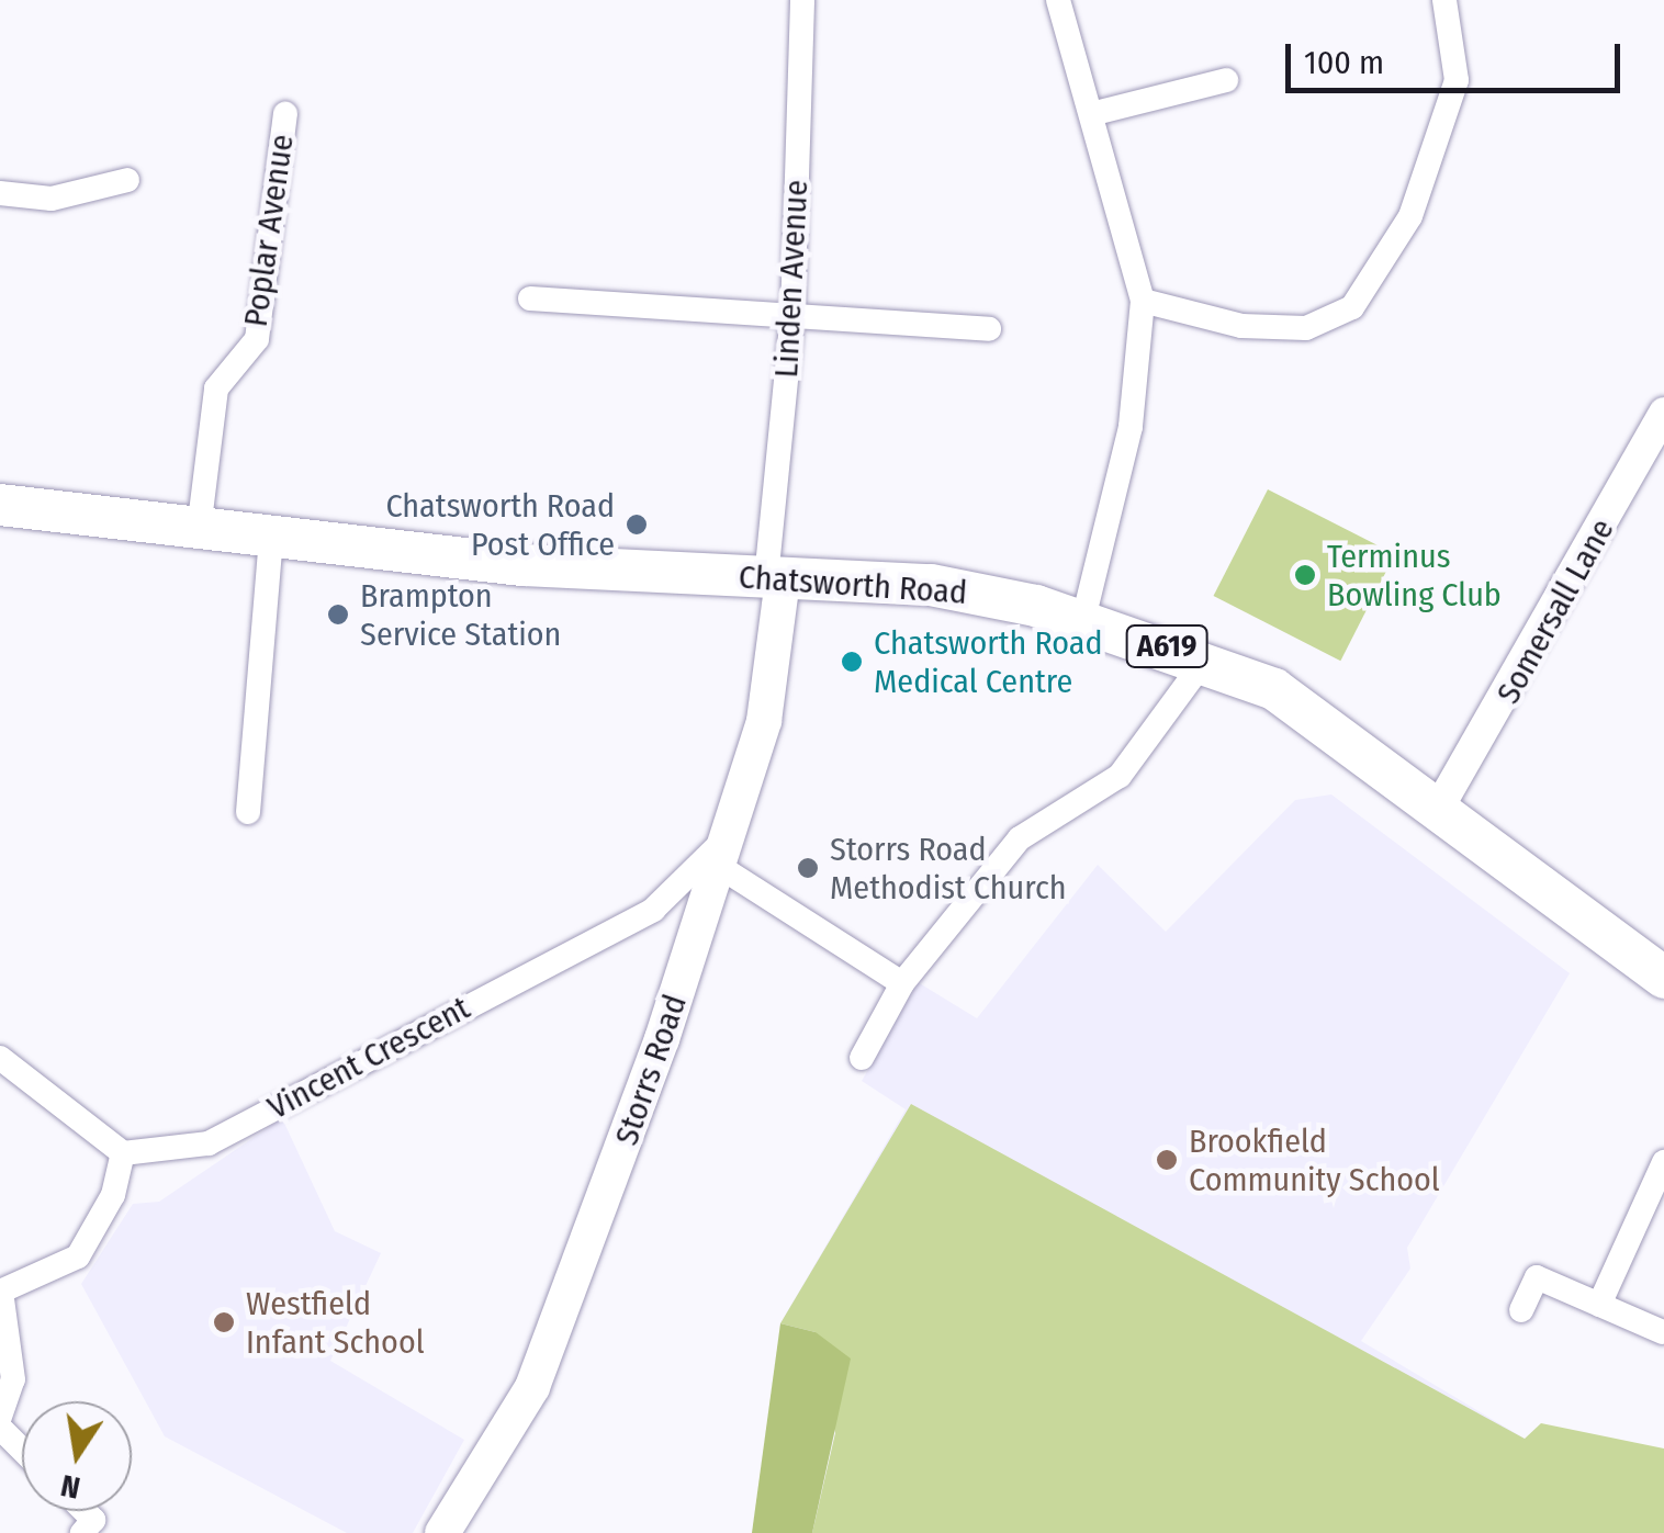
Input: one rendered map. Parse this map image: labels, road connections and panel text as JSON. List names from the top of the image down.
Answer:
{
  "streets": {
    "highway": ["Chatsworth Road", "A619"],
    "main road": ["Storrs Road"],
    "street": [
      "Poplar Avenue",
      "Linden Avenue",
      "Somersall Lane",
      "Vincent Crescent"
    ]
  },
  "crossings": [
    ["Poplar Avenue", "Chatsworth Road"],
    ["Linden Avenue", "Chatsworth Road"],
    ["Linden Avenue", "Storrs Road"],
    ["Chatsworth Road", "Somersall Lane"],
    ["Chatsworth Road", "Storrs Road"],
    ["Vincent Crescent", "Storrs Road"]
  ],
  "places": [
    "Chatsworth Road Post Office",
    "Terminus Bowling Club",
    "Brampton Service Station",
    "Chatsworth Road Medical Centre",
    "Storrs Road Methodist Church",
    "Brookfield Community School",
    "Westfield Infant School"
  ],
  "scale_bar": "100 m",
  "north": "bottom"
}
